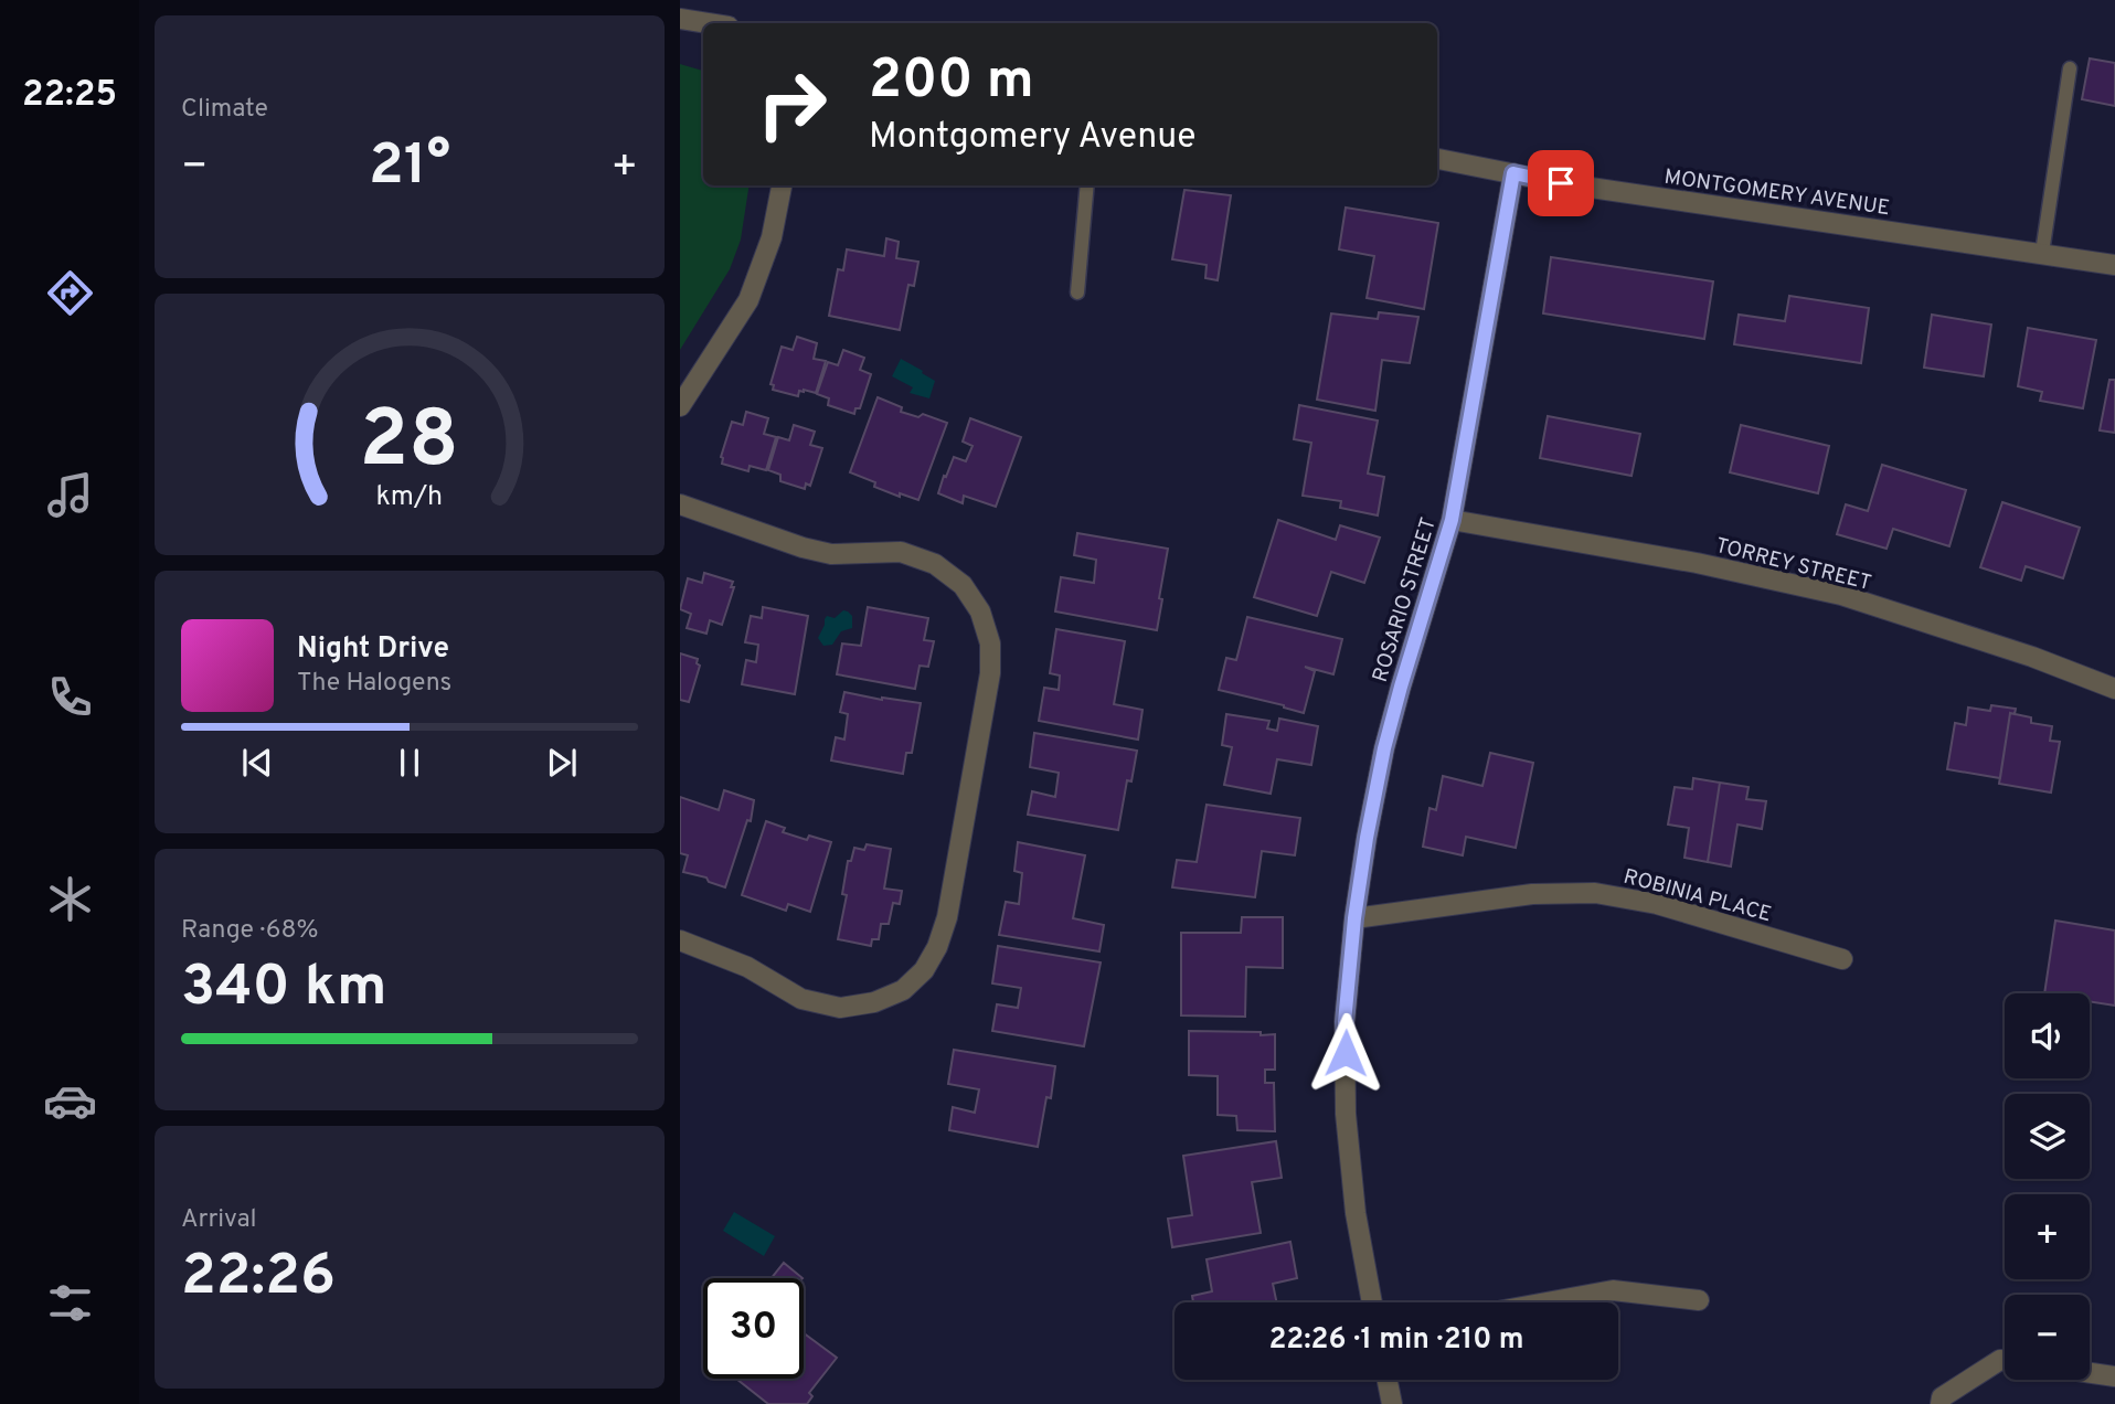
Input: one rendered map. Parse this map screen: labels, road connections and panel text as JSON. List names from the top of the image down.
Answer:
{
  "streets": {
    "street": [
      "MONTGOMERY AVENUE",
      "TORREY STREET",
      "ROSARIO STREET",
      "ROBINIA PLACE"
    ]
  },
  "crossings": [
    ["MONTGOMERY AVENUE", "ROSARIO STREET"],
    ["TORREY STREET", "ROSARIO STREET"],
    ["ROSARIO STREET", "ROBINIA PLACE"]
  ],
  "page": {
    "tabs": "22:25",
    "tile": [
      "Climate",
      ["Range · 68%", "340 km"],
      ["Arrival", "22:26"]
    ],
    "turn": ["200 m", "Montgomery Avenue"],
    "heat": ["−", "21°", "+"],
    "song": ["Night Drive", "The Halogens"],
    "map_buttons": ["+", "−"],
    "limit": "30",
    "trip": "22:26 · 1 min · 210 m",
    "gauge": ["28", "km/h"]
  }
}
